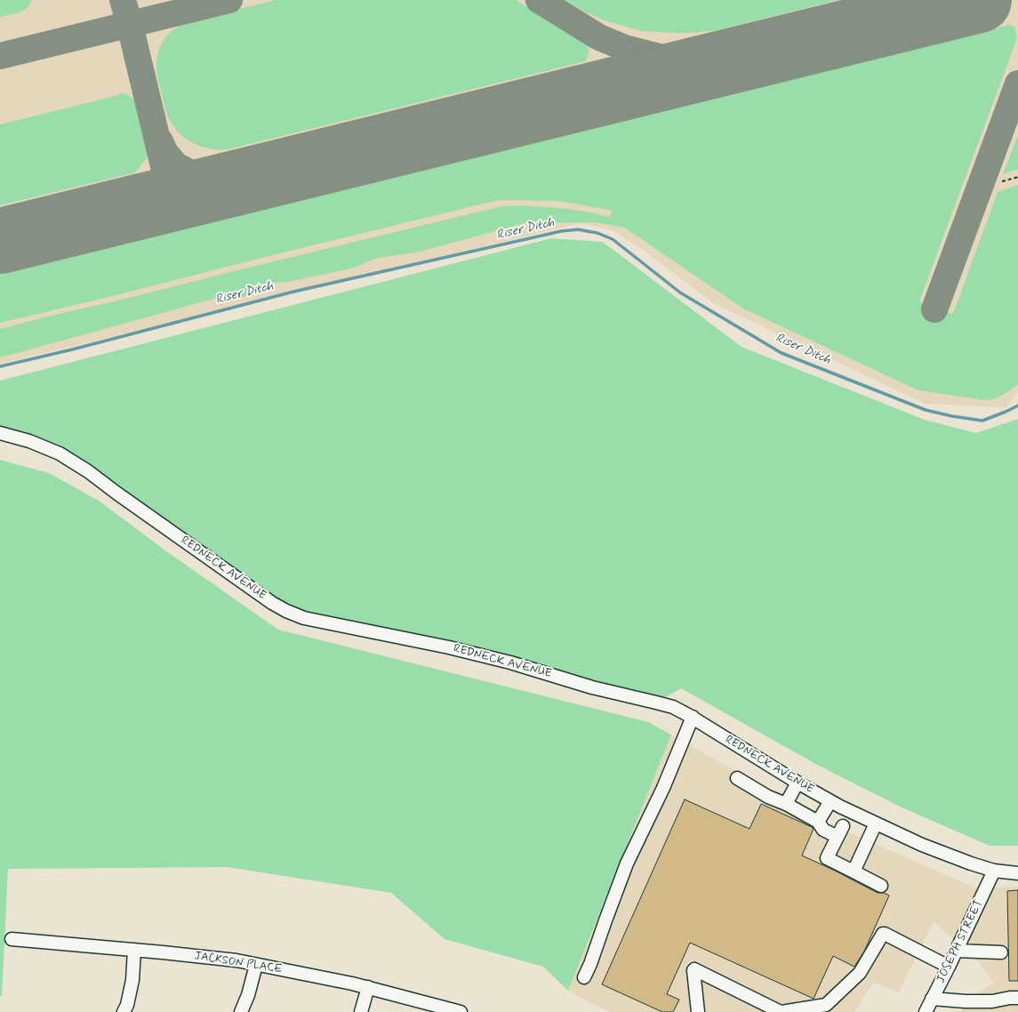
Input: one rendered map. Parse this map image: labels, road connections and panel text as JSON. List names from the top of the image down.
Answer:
{
  "streets": {
    "street": ["REDNECK AVENUE", "JOSEPH STREET", "JACKSON PLACE"]
  },
  "crossings": [
    ["REDNECK AVENUE", "JOSEPH STREET"]
  ],
  "water": ["Riser Ditch"]
}
